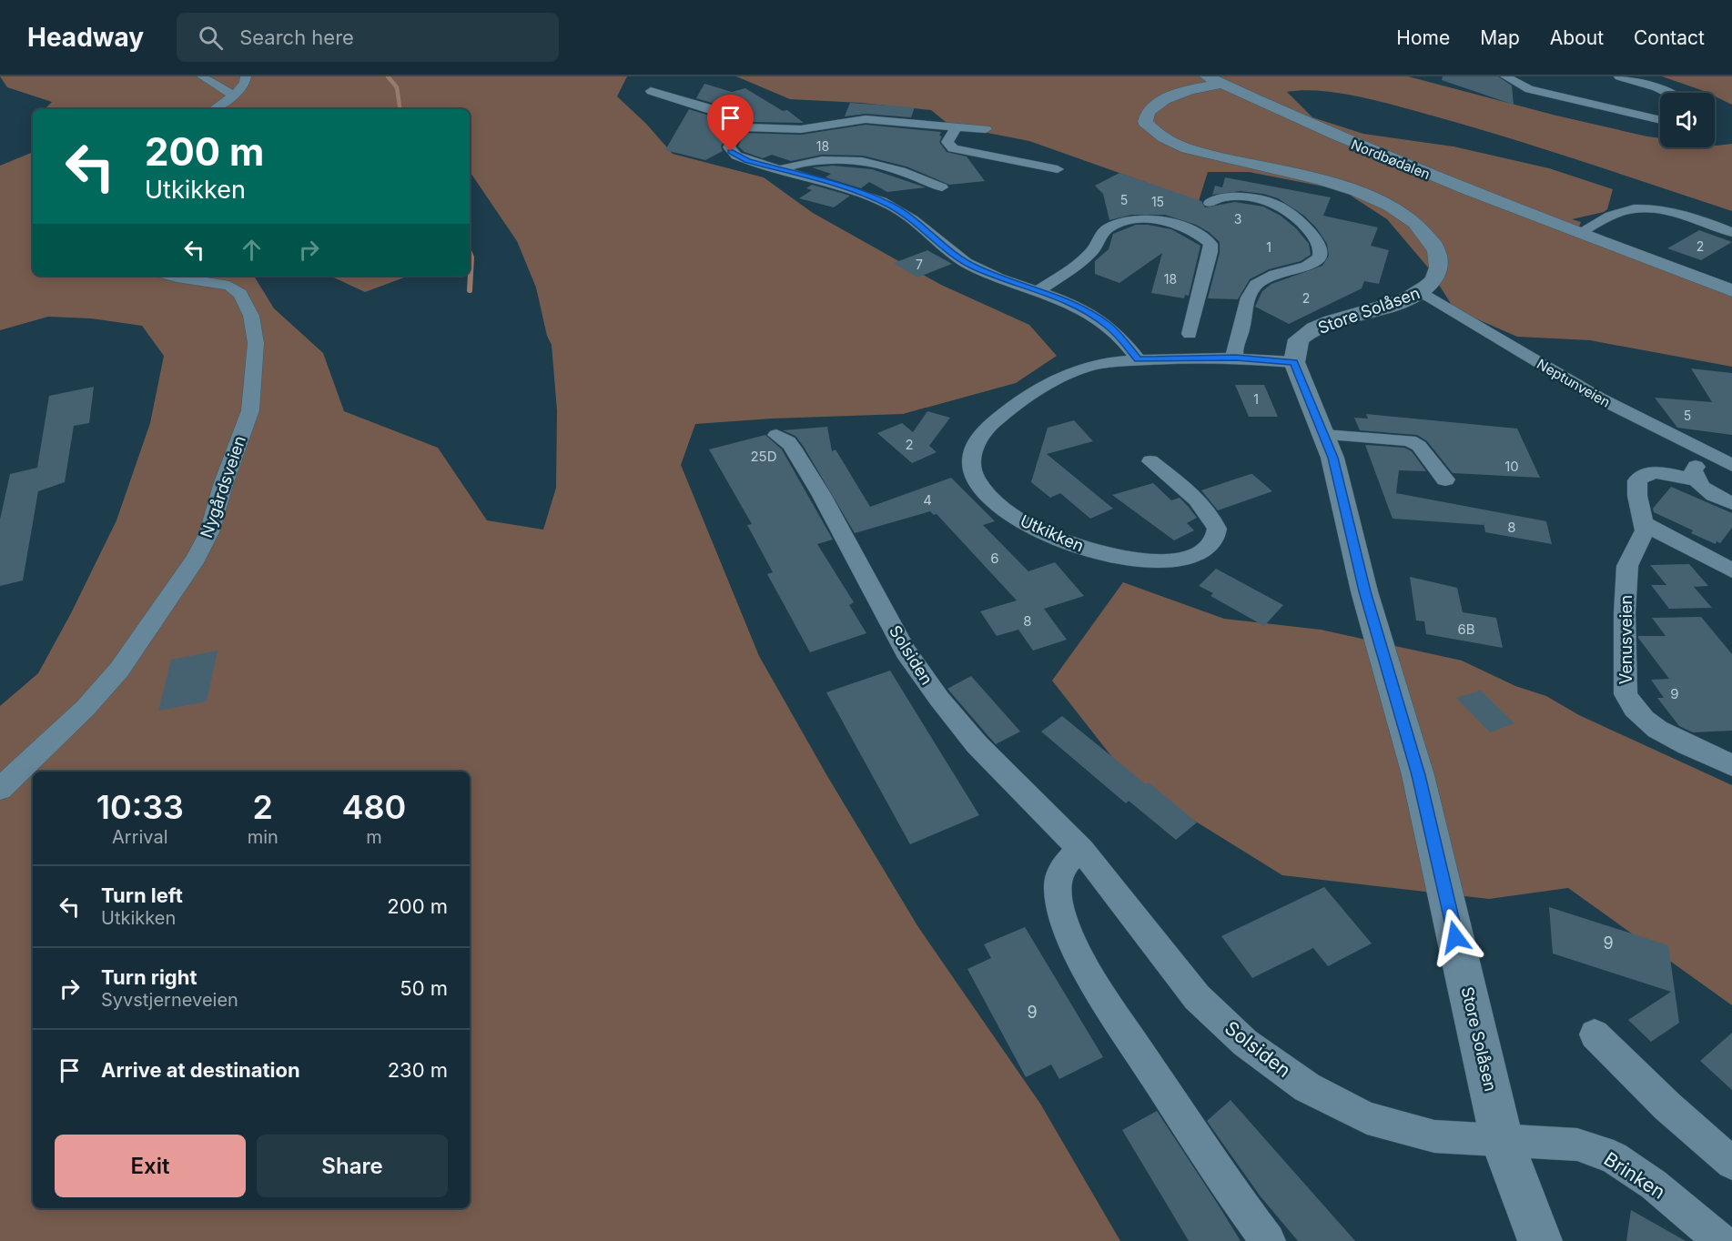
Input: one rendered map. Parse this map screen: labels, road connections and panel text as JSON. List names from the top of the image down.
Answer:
{
  "streets": {
    "street": [
      "Nordbødalen",
      "Store Solåsen",
      "Neptunveien",
      "Nygårdsveien",
      "Utkikken",
      "Venusveien",
      "Solsiden",
      "Brinken"
    ]
  },
  "crossings": [
    ["Nordbødalen", "Store Solåsen"],
    ["Store Solåsen", "Neptunveien"],
    ["Store Solåsen", "Utkikken"],
    ["Store Solåsen", "Solsiden"],
    ["Store Solåsen", "Brinken"],
    ["Solsiden", "Brinken"]
  ],
  "house_numbers": [
    "18",
    "5",
    "15",
    "3",
    "2",
    "1",
    "7",
    "18",
    "2",
    "1",
    "5",
    "2",
    "25D",
    "10",
    "4",
    "8",
    "6",
    "8",
    "6B",
    "9",
    "9",
    "9"
  ],
  "page": {
    "header": "Headway",
    "search": "Search here",
    "nav": [
      "Home",
      "Map",
      "About",
      "Contact"
    ],
    "turn": ["200 m", "Utkikken"],
    "eta": [
      "10:33",
      "Arrival",
      "2",
      "min",
      "480",
      "m"
    ],
    "list": [
      {
        "name": "Turn left",
        "note": "Utkikken",
        "value": "200 m"
      },
      {
        "name": "Turn right",
        "note": "Syvstjerneveien",
        "value": "50 m"
      },
      {
        "name": "Arrive at destination",
        "value": "230 m"
      }
    ],
    "buttons": ["Exit", "Share"]
  }
}
